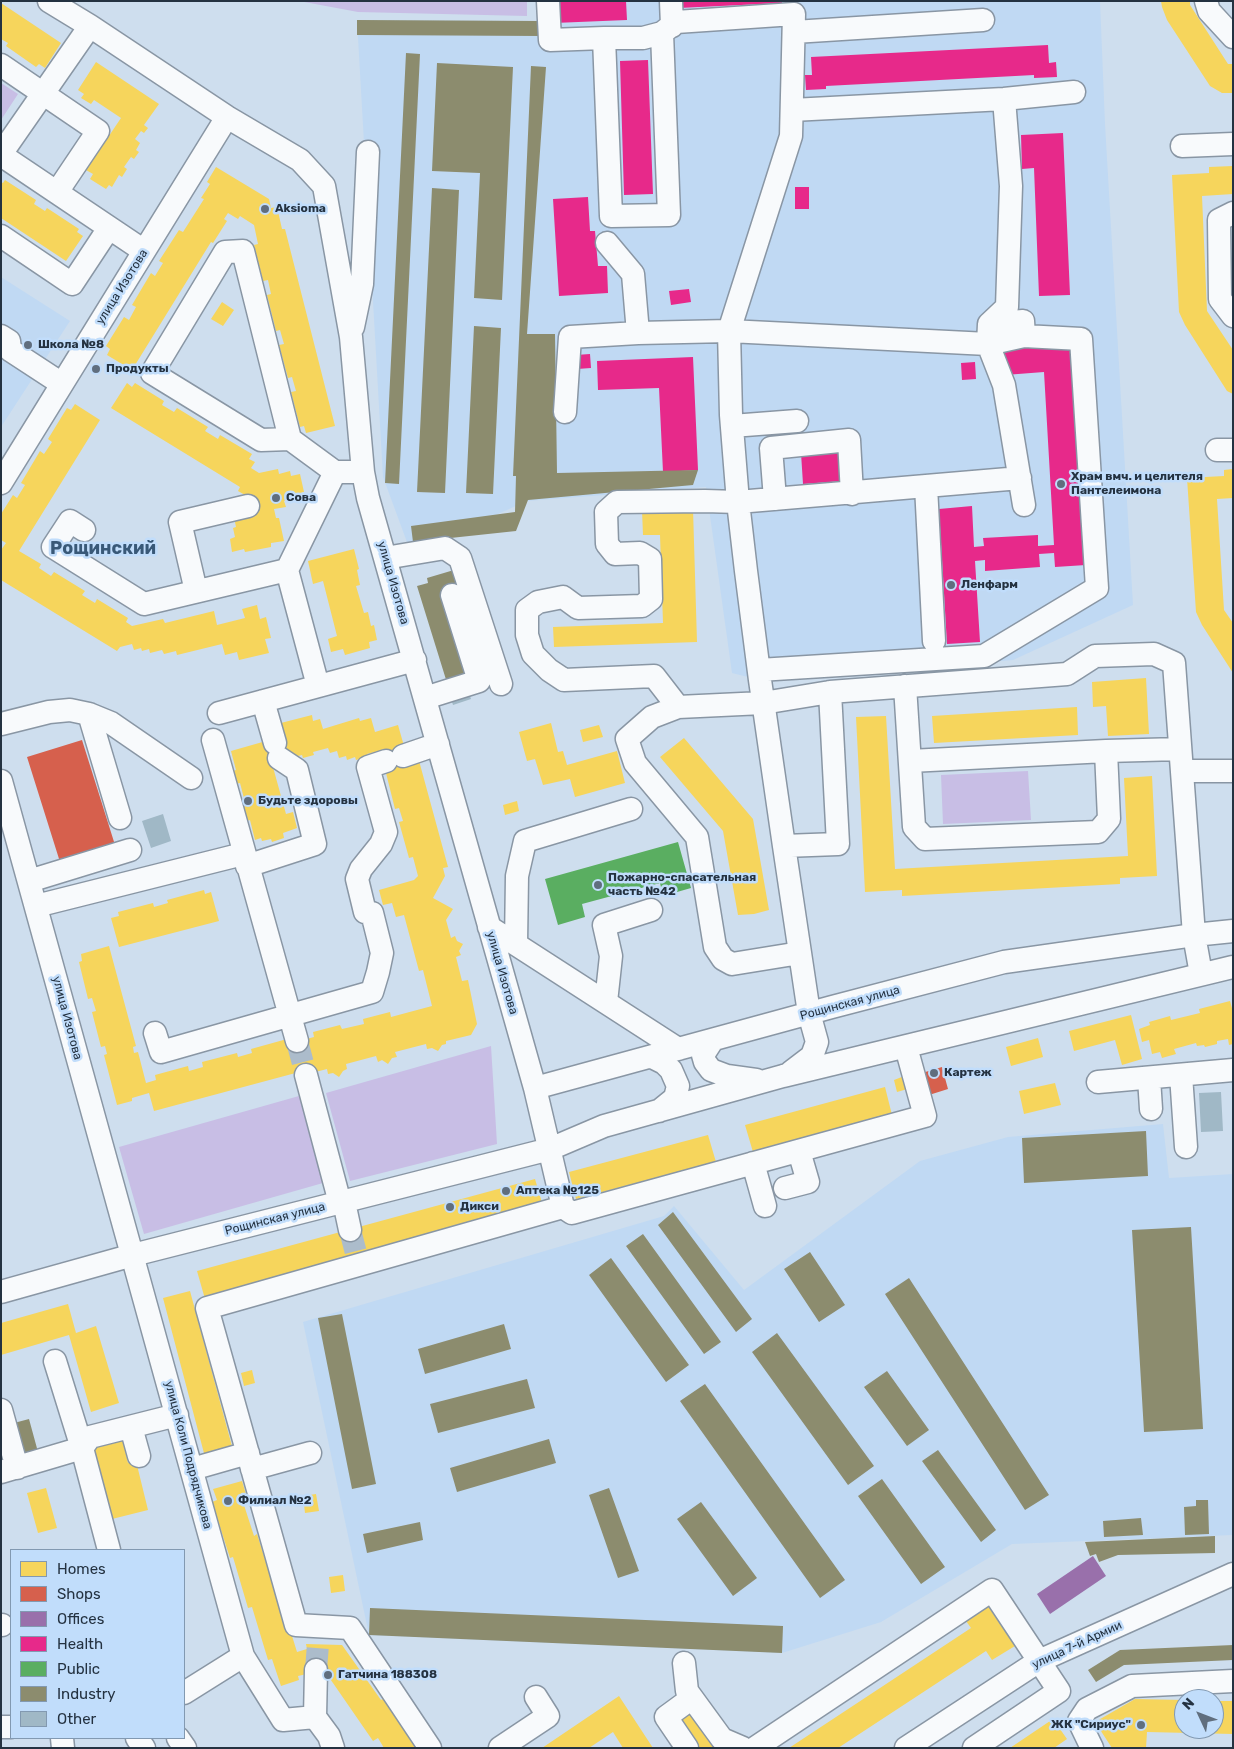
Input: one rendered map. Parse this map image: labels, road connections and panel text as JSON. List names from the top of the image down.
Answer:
{
  "streets": {
    "street": [
      "улица Изотова",
      "Рощинская улица",
      "улица Коли Подрядчикова",
      "улица 7-й Армии"
    ]
  },
  "crossings": [
    ["улица Изотова", "Рощинская улица"],
    ["улица Изотова", "улица Коли Подрядчикова"],
    ["Рощинская улица", "улица Коли Подрядчикова"]
  ],
  "districts": ["Рощинский"],
  "places": [
    "Aksioma",
    "Школа №8",
    "Продукты",
    "Храм вмч. и целителя Пантелеимона",
    "Сова",
    "Ленфарм",
    "Будьте здоровы",
    "Пожарно-спасательная часть №42",
    "Картеж",
    "Аптека №125",
    "Дикси",
    "Филиал №2",
    "Гатчина 188308",
    "ЖК \"Сириус\""
  ],
  "legend": [
    "Homes",
    "Shops",
    "Offices",
    "Health",
    "Public",
    "Industry",
    "Other"
  ],
  "north": "top left"
}
